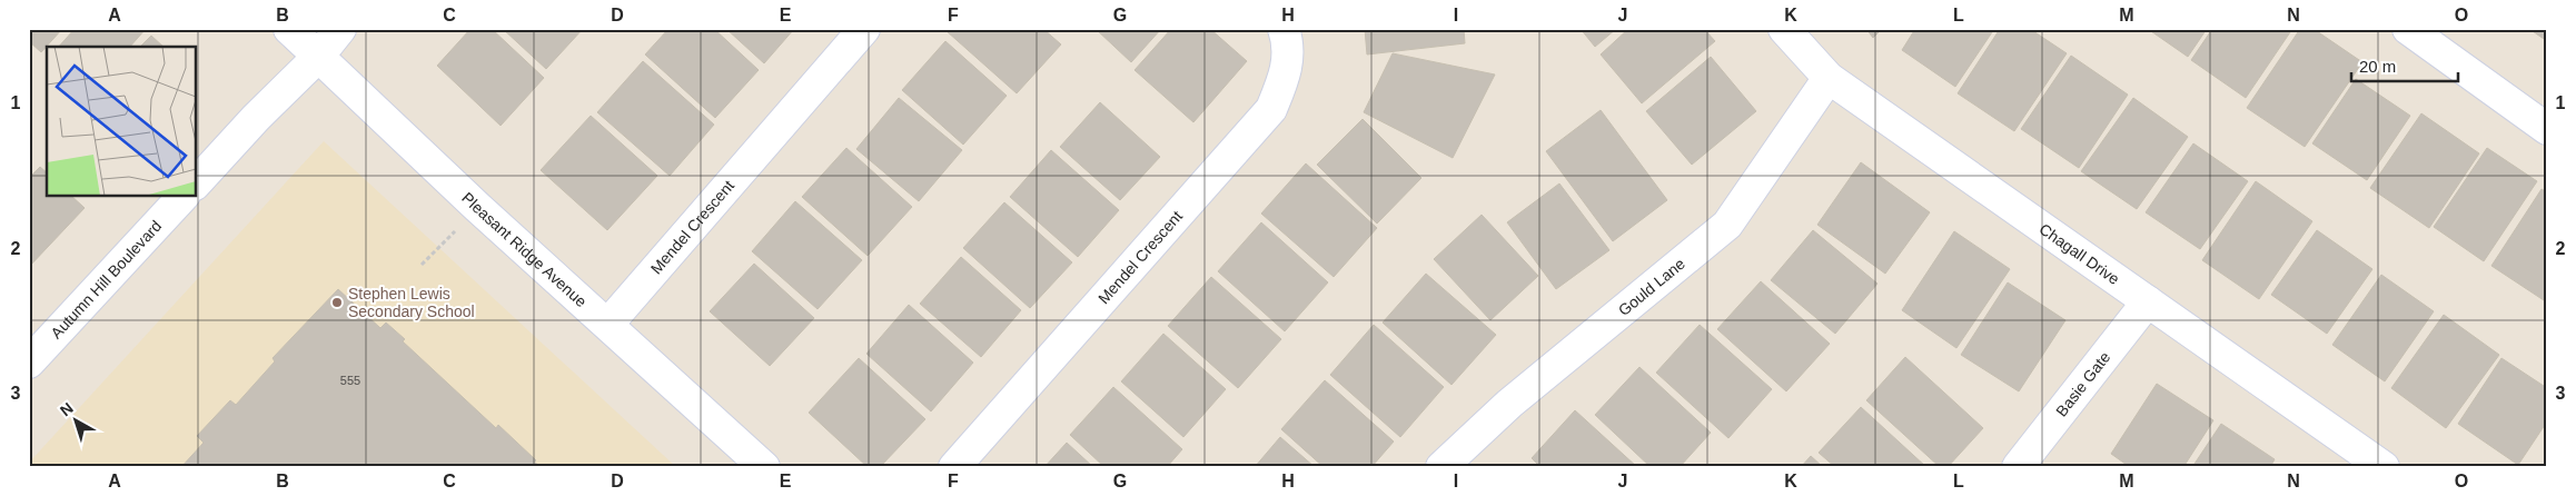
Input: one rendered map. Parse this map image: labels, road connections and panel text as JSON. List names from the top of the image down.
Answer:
{
  "streets": {
    "street": [
      "Mendel Crescent",
      "Pleasant Ridge Avenue",
      "Chagall Drive",
      "Autumn Hill Boulevard",
      "Gould Lane",
      "Basie Gate"
    ]
  },
  "crossings": [
    ["Mendel Crescent", "Pleasant Ridge Avenue"],
    ["Chagall Drive", "Gould Lane"],
    ["Chagall Drive", "Basie Gate"]
  ],
  "places": ["Stephen Lewis Secondary School"],
  "house_numbers": ["555"],
  "scale_bar": "20 m",
  "north": "top left",
  "grid": {
    "columns": [
      "A",
      "B",
      "C",
      "D",
      "E",
      "F",
      "G",
      "H",
      "I",
      "J",
      "K",
      "L",
      "M",
      "N",
      "O"
    ],
    "rows": ["1", "2", "3"]
  }
}
